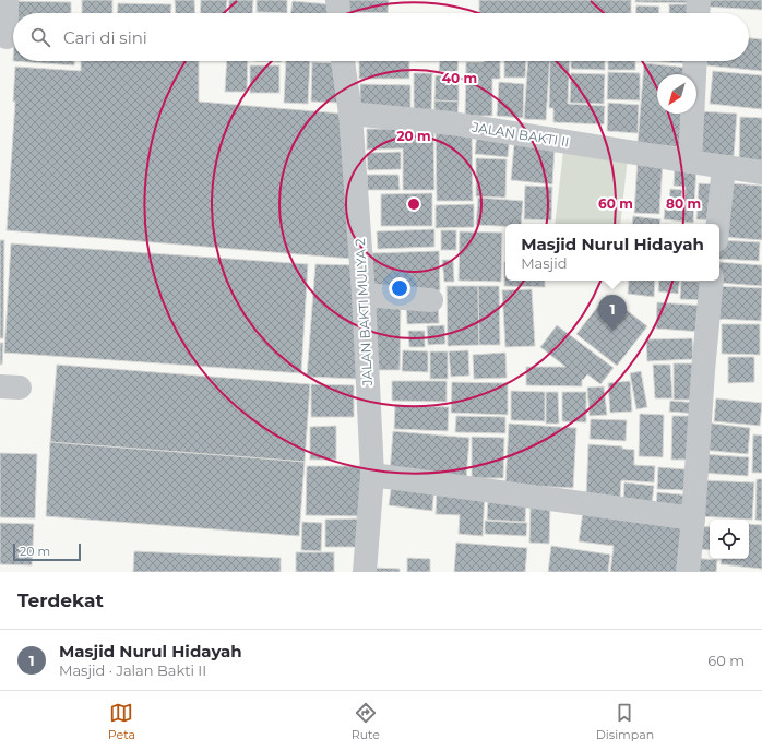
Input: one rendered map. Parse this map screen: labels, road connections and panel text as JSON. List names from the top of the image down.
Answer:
{
  "streets": {
    "street": ["JALAN BAKTI II", "JALAN BAKTI MULYA 2"]
  },
  "crossings": [
    ["JALAN BAKTI II", "JALAN BAKTI MULYA 2"]
  ],
  "scale_bar": "20 m",
  "north": "bottom left",
  "page": {
    "search": "Cari di sini",
    "popup": ["Masjid Nurul Hidayah", "Masjid"],
    "pins": "1",
    "scale": "20 m",
    "heading": "Terdekat",
    "list": [
      {
        "mark": "1",
        "name": "Masjid Nurul Hidayah",
        "note": "Masjid · Jalan Bakti II",
        "value": "60 m"
      }
    ],
    "nav": ["Peta", "Rute", "Disimpan"]
  },
  "rings": [
    "40 m",
    "20 m",
    "60 m",
    "80 m"
  ]
}
